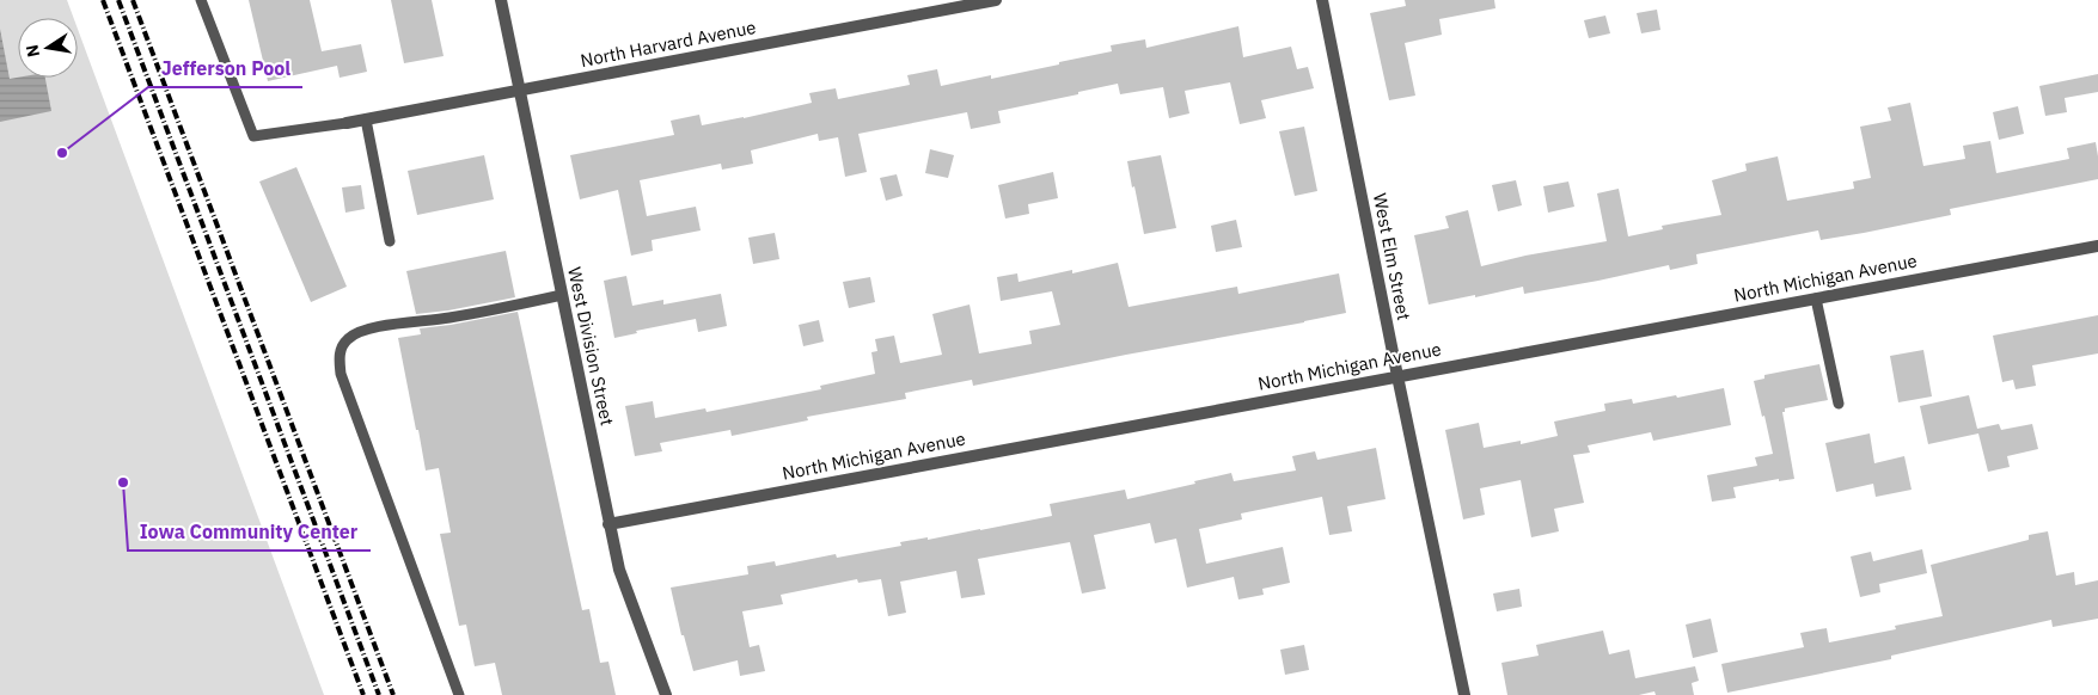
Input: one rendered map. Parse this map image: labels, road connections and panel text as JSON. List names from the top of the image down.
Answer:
{
  "streets": {
    "street": [
      "North Harvard Avenue",
      "West Elm Street",
      "North Michigan Avenue",
      "West Division Street"
    ]
  },
  "crossings": [
    ["North Harvard Avenue", "West Division Street"],
    ["West Elm Street", "North Michigan Avenue"],
    ["North Michigan Avenue", "West Division Street"]
  ],
  "places": ["Jefferson Pool", "Iowa Community Center"],
  "north": "left"
}
